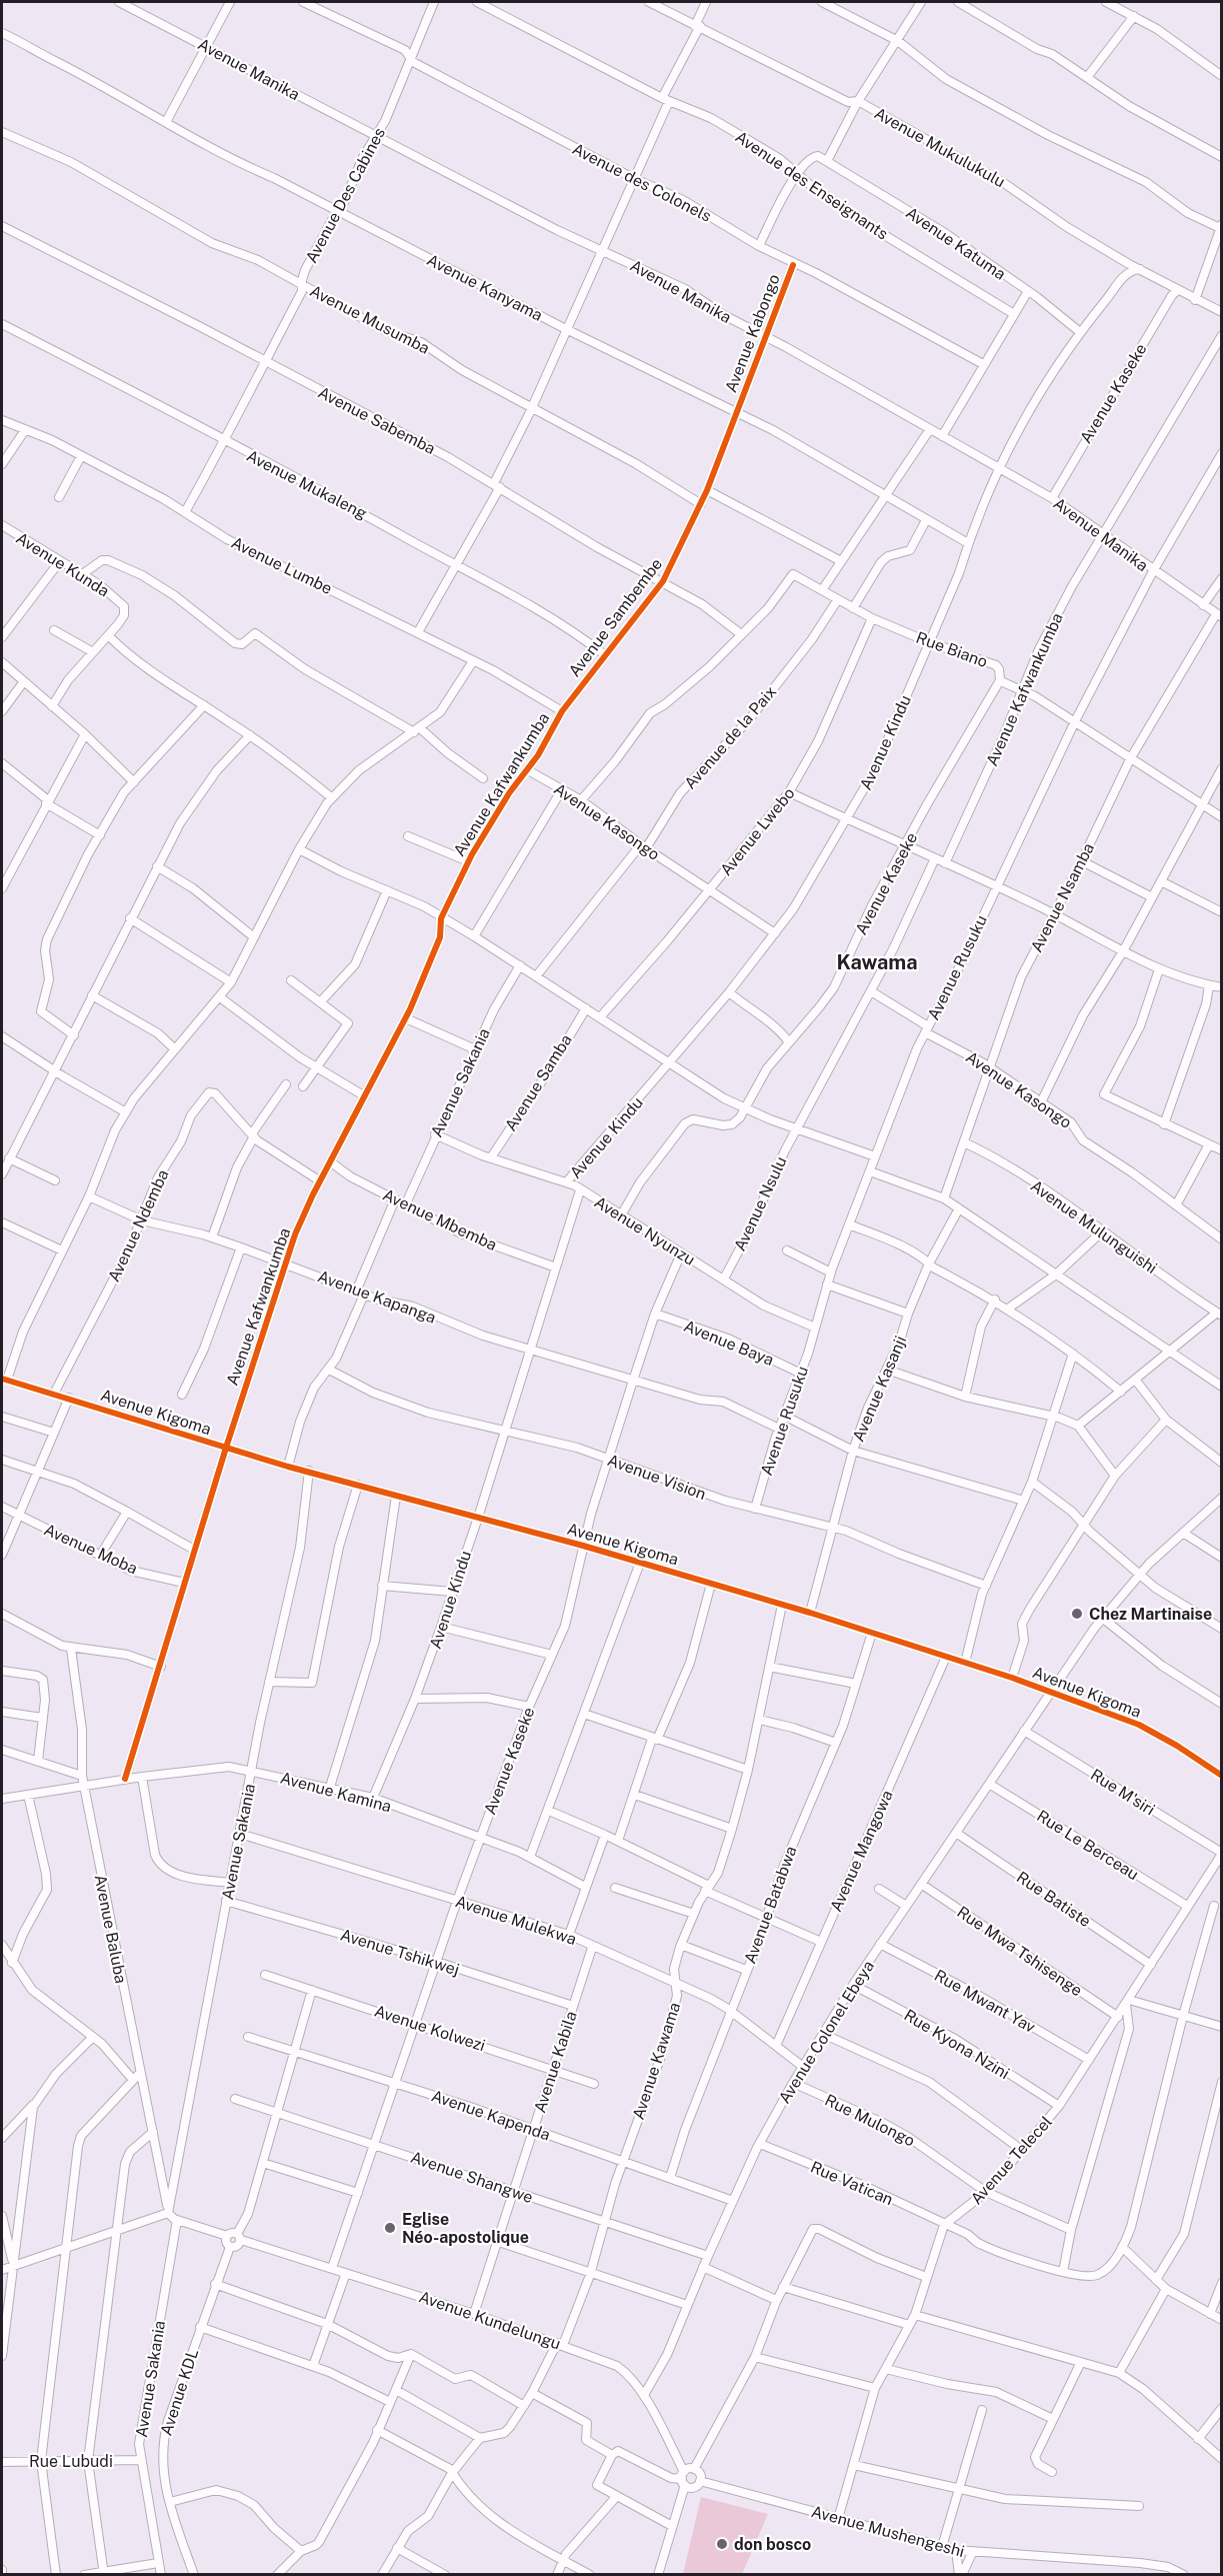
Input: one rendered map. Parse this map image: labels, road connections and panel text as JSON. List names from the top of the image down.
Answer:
{
  "streets": {
    "street": [
      "Avenue Manika",
      "Avenue Mukulukulu",
      "Avenue des Colonels",
      "Avenue des Enseignants",
      "Avenue Des Cabines",
      "Avenue Katuma",
      "Avenue Kanyama",
      "Avenue Musumba",
      "Avenue Kabongo",
      "Avenue Kaseke",
      "Avenue Sabemba",
      "Avenue Mukaleng",
      "Avenue Kunda",
      "Avenue Lumbe",
      "Avenue Sambembe",
      "Rue Biano",
      "Avenue Kafwankumba",
      "Avenue de la Paix",
      "Avenue Kindu",
      "Avenue Kasongo",
      "Avenue Lwebo",
      "Avenue Nsamba",
      "Avenue Rusuku",
      "Avenue Sakania",
      "Avenue Samba",
      "Avenue Nsulu",
      "Avenue Mbemba",
      "Avenue Ndemba",
      "Avenue Mulunguishi",
      "Avenue Nyunzu",
      "Avenue Kapanga",
      "Avenue Baya",
      "Avenue Kasanji",
      "Avenue Kigoma",
      "Avenue Vision",
      "Avenue Moba",
      "Avenue Kamina",
      "Rue M'siri",
      "Rue Le Berceau",
      "Avenue Mangowa",
      "Rue Batiste",
      "Avenue Batabwa",
      "Avenue Mulekwa",
      "Avenue Baluba",
      "Rue Mwa Tshisenge",
      "Avenue Tshikwej",
      "Rue Mwant Yav",
      "Avenue Kolwezi",
      "Avenue Colonel Ebeya",
      "Rue Kyona Nzini",
      "Avenue Kawama",
      "Avenue Kabila",
      "Avenue Kapenda",
      "Rue Mulongo",
      "Avenue Telecel",
      "Avenue Shangwe",
      "Rue Vatican",
      "Avenue Kundelungu",
      "Avenue KDL",
      "Rue Lubudi",
      "Avenue Mushengeshi"
    ]
  },
  "crossings": [
    ["Avenue Manika", "Avenue Des Cabines"],
    ["Avenue Manika", "Avenue Kabongo"],
    ["Avenue Manika", "Avenue Kaseke"],
    ["Avenue Manika", "Avenue Kafwankumba"],
    ["Avenue Manika", "Avenue Kindu"],
    ["Avenue Manika", "Avenue Nsamba"],
    ["Avenue Manika", "Avenue Rusuku"],
    ["Avenue Mukulukulu", "Avenue Kaseke"],
    ["Avenue Mukulukulu", "Avenue Kindu"],
    ["Avenue des Colonels", "Avenue Des Cabines"],
    ["Avenue des Colonels", "Avenue Kabongo"],
    ["Avenue Des Cabines", "Avenue Kanyama"],
    ["Avenue Des Cabines", "Avenue Musumba"],
    ["Avenue Des Cabines", "Avenue Sabemba"],
    ["Avenue Des Cabines", "Avenue Mukaleng"],
    ["Avenue Des Cabines", "Avenue Lumbe"],
    ["Avenue Katuma", "Avenue Kindu"],
    ["Avenue Kanyama", "Avenue Kabongo"],
    ["Avenue Kanyama", "Avenue Kindu"],
    ["Avenue Musumba", "Avenue Sambembe"],
    ["Avenue Kabongo", "Avenue Sambembe"],
    ["Avenue Kaseke", "Rue Biano"],
    ["Avenue Kaseke", "Avenue Nyunzu"],
    ["Avenue Kaseke", "Avenue Kapanga"],
    ["Avenue Kaseke", "Avenue Baya"],
    ["Avenue Kaseke", "Avenue Kigoma"],
    ["Avenue Kaseke", "Avenue Vision"],
    ["Avenue Kaseke", "Avenue Kamina"],
    ["Avenue Kaseke", "Avenue Mulekwa"],
    ["Avenue Kaseke", "Avenue Tshikwej"],
    ["Avenue Kaseke", "Avenue Kolwezi"],
    ["Avenue Kaseke", "Avenue Kapenda"],
    ["Avenue Kaseke", "Avenue Shangwe"],
    ["Avenue Kaseke", "Avenue Kundelungu"],
    ["Avenue Sabemba", "Avenue Sambembe"],
    ["Avenue Sabemba", "Rue Biano"],
    ["Avenue Mukaleng", "Avenue Sambembe"],
    ["Avenue Lumbe", "Avenue Sambembe"],
    ["Avenue Lumbe", "Avenue Kafwankumba"],
    ["Avenue Sambembe", "Avenue Kafwankumba"],
    ["Rue Biano", "Avenue Kafwankumba"],
    ["Rue Biano", "Avenue de la Paix"],
    ["Rue Biano", "Avenue Kindu"],
    ["Rue Biano", "Avenue Lwebo"],
    ["Rue Biano", "Avenue Nsamba"],
    ["Rue Biano", "Avenue Rusuku"],
    ["Avenue Kafwankumba", "Avenue Kasongo"],
    ["Avenue Kafwankumba", "Avenue Mbemba"],
    ["Avenue Kafwankumba", "Avenue Ndemba"],
    ["Avenue Kafwankumba", "Avenue Kapanga"],
    ["Avenue Kafwankumba", "Avenue Kigoma"],
    ["Avenue Kafwankumba", "Avenue Moba"],
    ["Avenue Kafwankumba", "Avenue Kamina"],
    ["Avenue de la Paix", "Avenue Kasongo"],
    ["Avenue Kindu", "Avenue Kasongo"],
    ["Avenue Kindu", "Avenue Mbemba"],
    ["Avenue Kindu", "Avenue Nyunzu"],
    ["Avenue Kindu", "Avenue Kapanga"],
    ["Avenue Kindu", "Avenue Kigoma"],
    ["Avenue Kindu", "Avenue Vision"],
    ["Avenue Kindu", "Avenue Kamina"],
    ["Avenue Kasongo", "Avenue Lwebo"],
    ["Avenue Kasongo", "Avenue Nsamba"],
    ["Avenue Kasongo", "Avenue Rusuku"],
    ["Avenue Nsamba", "Avenue Mulunguishi"],
    ["Avenue Rusuku", "Avenue Nyunzu"],
    ["Avenue Rusuku", "Avenue Kapanga"],
    ["Avenue Rusuku", "Avenue Baya"],
    ["Avenue Rusuku", "Avenue Vision"],
    ["Avenue Sakania", "Avenue Mbemba"],
    ["Avenue Sakania", "Avenue Nyunzu"],
    ["Avenue Sakania", "Avenue Kigoma"],
    ["Avenue Sakania", "Avenue Kamina"],
    ["Avenue Sakania", "Avenue Mulekwa"],
    ["Avenue Sakania", "Avenue Baluba"],
    ["Avenue Sakania", "Avenue Tshikwej"],
    ["Avenue Sakania", "Rue Lubudi"],
    ["Avenue Samba", "Avenue Nyunzu"],
    ["Avenue Nsulu", "Avenue Nyunzu"],
    ["Avenue Ndemba", "Avenue Kapanga"],
    ["Avenue Ndemba", "Avenue Kigoma"],
    ["Avenue Kasanji", "Avenue Kigoma"],
    ["Avenue Kasanji", "Avenue Vision"],
    ["Avenue Kigoma", "Avenue Mangowa"],
    ["Avenue Kigoma", "Avenue Batabwa"],
    ["Avenue Kigoma", "Avenue Colonel Ebeya"],
    ["Avenue Kigoma", "Avenue Kawama"],
    ["Avenue Kamina", "Avenue Baluba"],
    ["Rue M'siri", "Avenue Colonel Ebeya"],
    ["Rue M'siri", "Avenue Telecel"],
    ["Rue Le Berceau", "Avenue Colonel Ebeya"],
    ["Rue Le Berceau", "Avenue Telecel"],
    ["Avenue Mangowa", "Avenue Mulekwa"],
    ["Rue Batiste", "Avenue Colonel Ebeya"],
    ["Rue Batiste", "Avenue Telecel"],
    ["Avenue Batabwa", "Avenue Mulekwa"],
    ["Avenue Batabwa", "Avenue Kapenda"],
    ["Avenue Mulekwa", "Avenue Colonel Ebeya"],
    ["Avenue Mulekwa", "Avenue Kawama"],
    ["Avenue Mulekwa", "Avenue Kabila"],
    ["Rue Mwa Tshisenge", "Avenue Colonel Ebeya"],
    ["Rue Mwa Tshisenge", "Avenue Telecel"],
    ["Avenue Tshikwej", "Avenue Kabila"],
    ["Rue Mwant Yav", "Avenue Colonel Ebeya"],
    ["Rue Mwant Yav", "Avenue Telecel"],
    ["Avenue Kolwezi", "Avenue Kabila"],
    ["Avenue Colonel Ebeya", "Rue Kyona Nzini"],
    ["Avenue Colonel Ebeya", "Avenue Kapenda"],
    ["Avenue Colonel Ebeya", "Rue Mulongo"],
    ["Avenue Colonel Ebeya", "Avenue Shangwe"],
    ["Avenue Colonel Ebeya", "Rue Vatican"],
    ["Avenue Colonel Ebeya", "Avenue Kundelungu"],
    ["Rue Kyona Nzini", "Avenue Telecel"],
    ["Avenue Kawama", "Avenue Kapenda"],
    ["Avenue Kawama", "Avenue Shangwe"],
    ["Avenue Kawama", "Avenue Kundelungu"],
    ["Avenue Kabila", "Avenue Kapenda"],
    ["Avenue Kabila", "Avenue Shangwe"],
    ["Avenue Kabila", "Avenue Kundelungu"],
    ["Rue Mulongo", "Avenue Telecel"],
    ["Avenue Telecel", "Rue Vatican"]
  ],
  "districts": ["Kawama"],
  "places": ["Chez Martinaise", "Eglise Néo-apostolique", "don bosco"]
}
